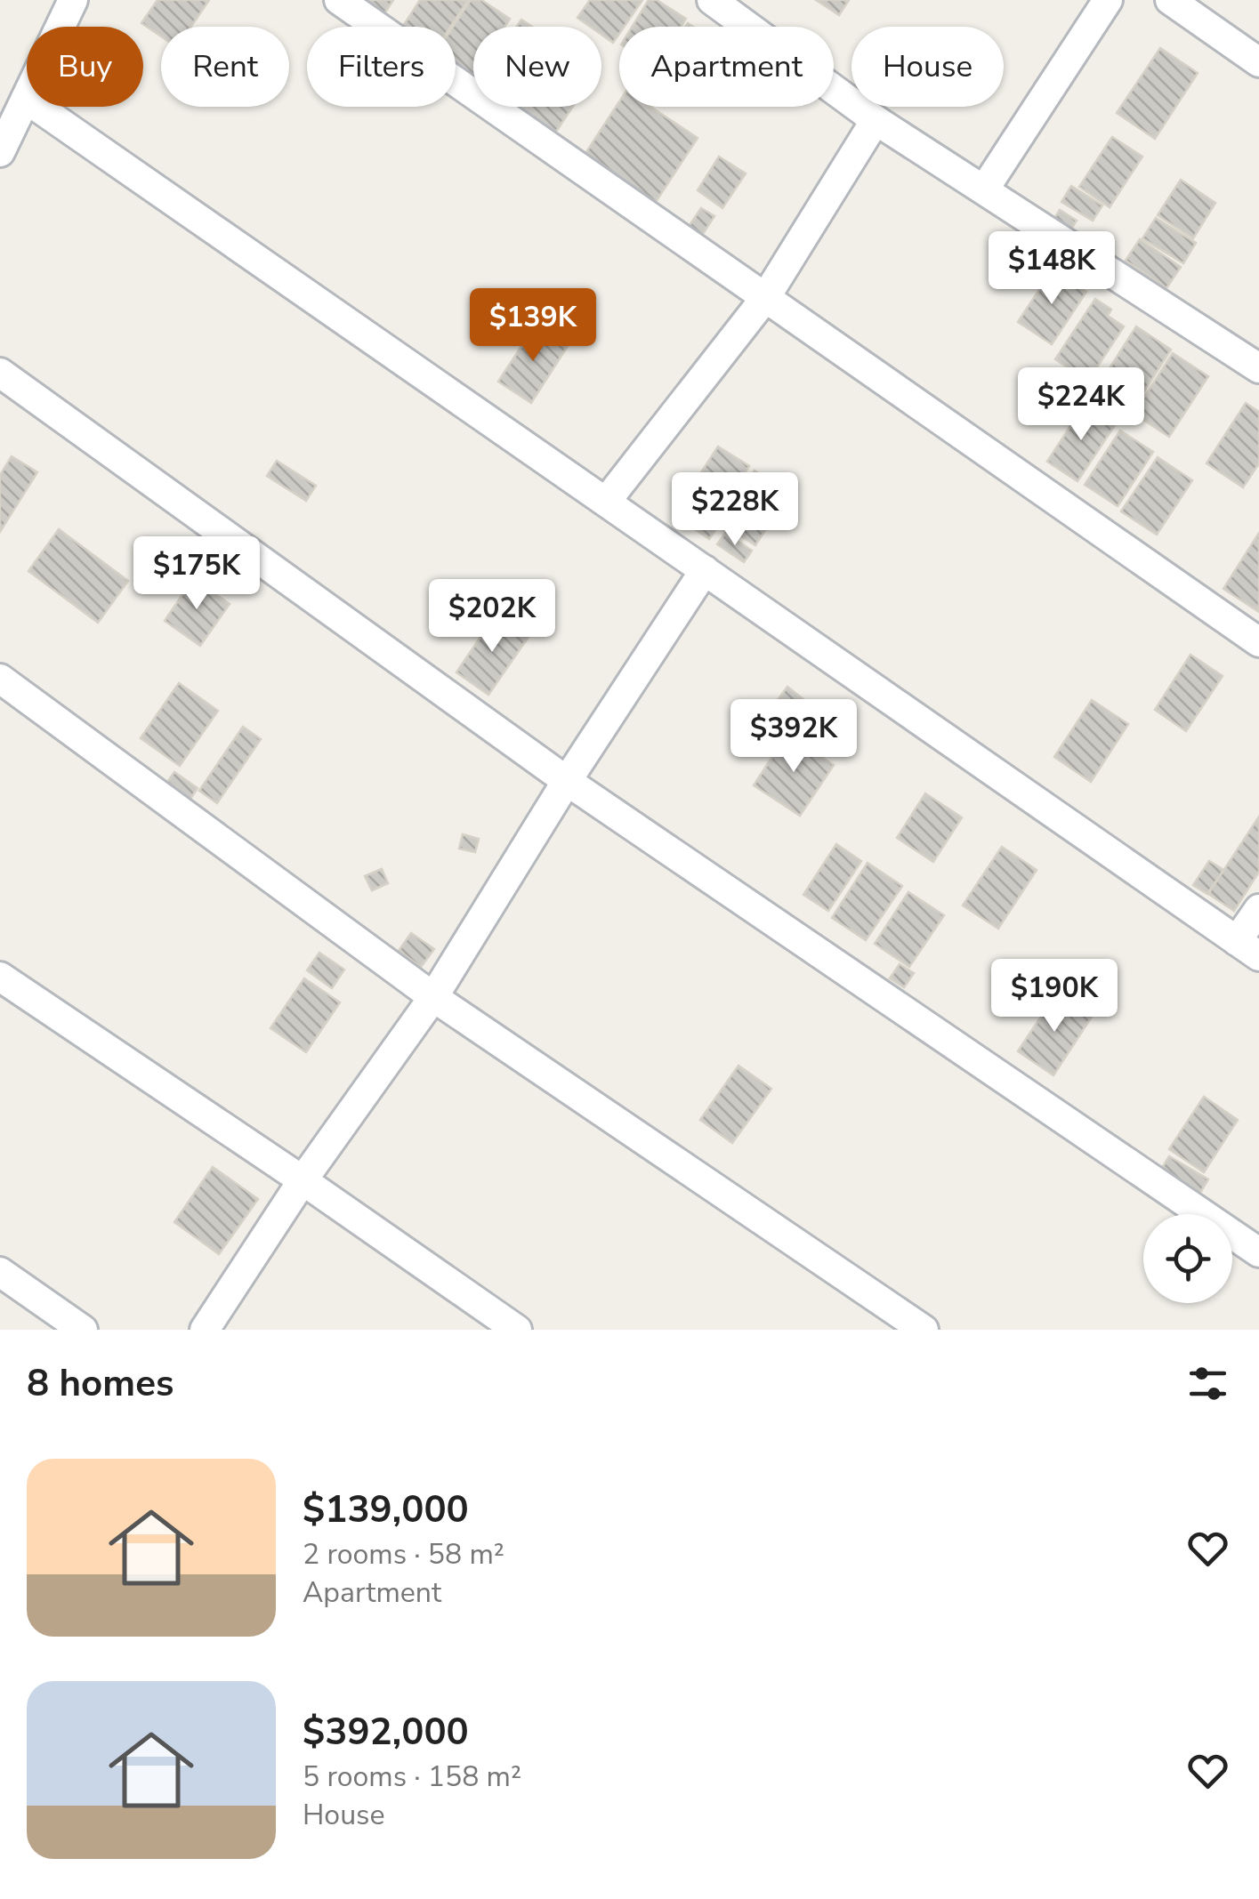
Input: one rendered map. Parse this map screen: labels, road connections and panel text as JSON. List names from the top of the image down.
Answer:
{
  "page": {
    "chip": [
      "Buy",
      "Rent",
      "Filters",
      "New",
      "Apartment",
      "House"
    ],
    "price": [
      "$148K",
      "$139K",
      "$224K",
      "$228K",
      "$175K",
      "$202K",
      "$392K",
      "$190K"
    ],
    "heading": "8 homes",
    "list": [
      {
        "name": "$139,000",
        "note": "2 rooms · 58 m² · Apartment"
      },
      {
        "name": "$392,000",
        "note": "5 rooms · 158 m² · House"
      }
    ]
  }
}
